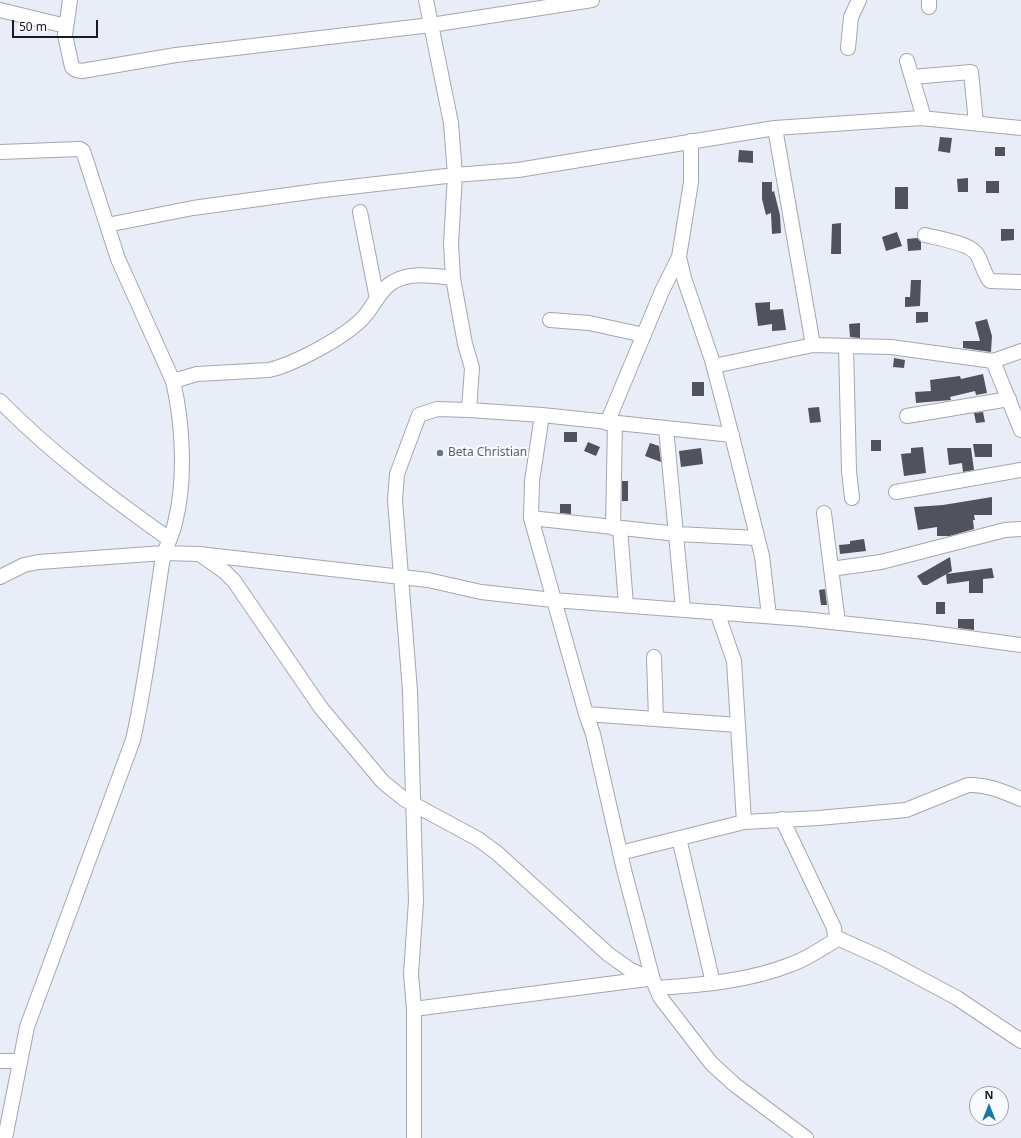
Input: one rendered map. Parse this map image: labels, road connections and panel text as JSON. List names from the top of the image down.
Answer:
{
  "places": ["Beta Christian"],
  "scale_bar": "50 m",
  "north": "top"
}
